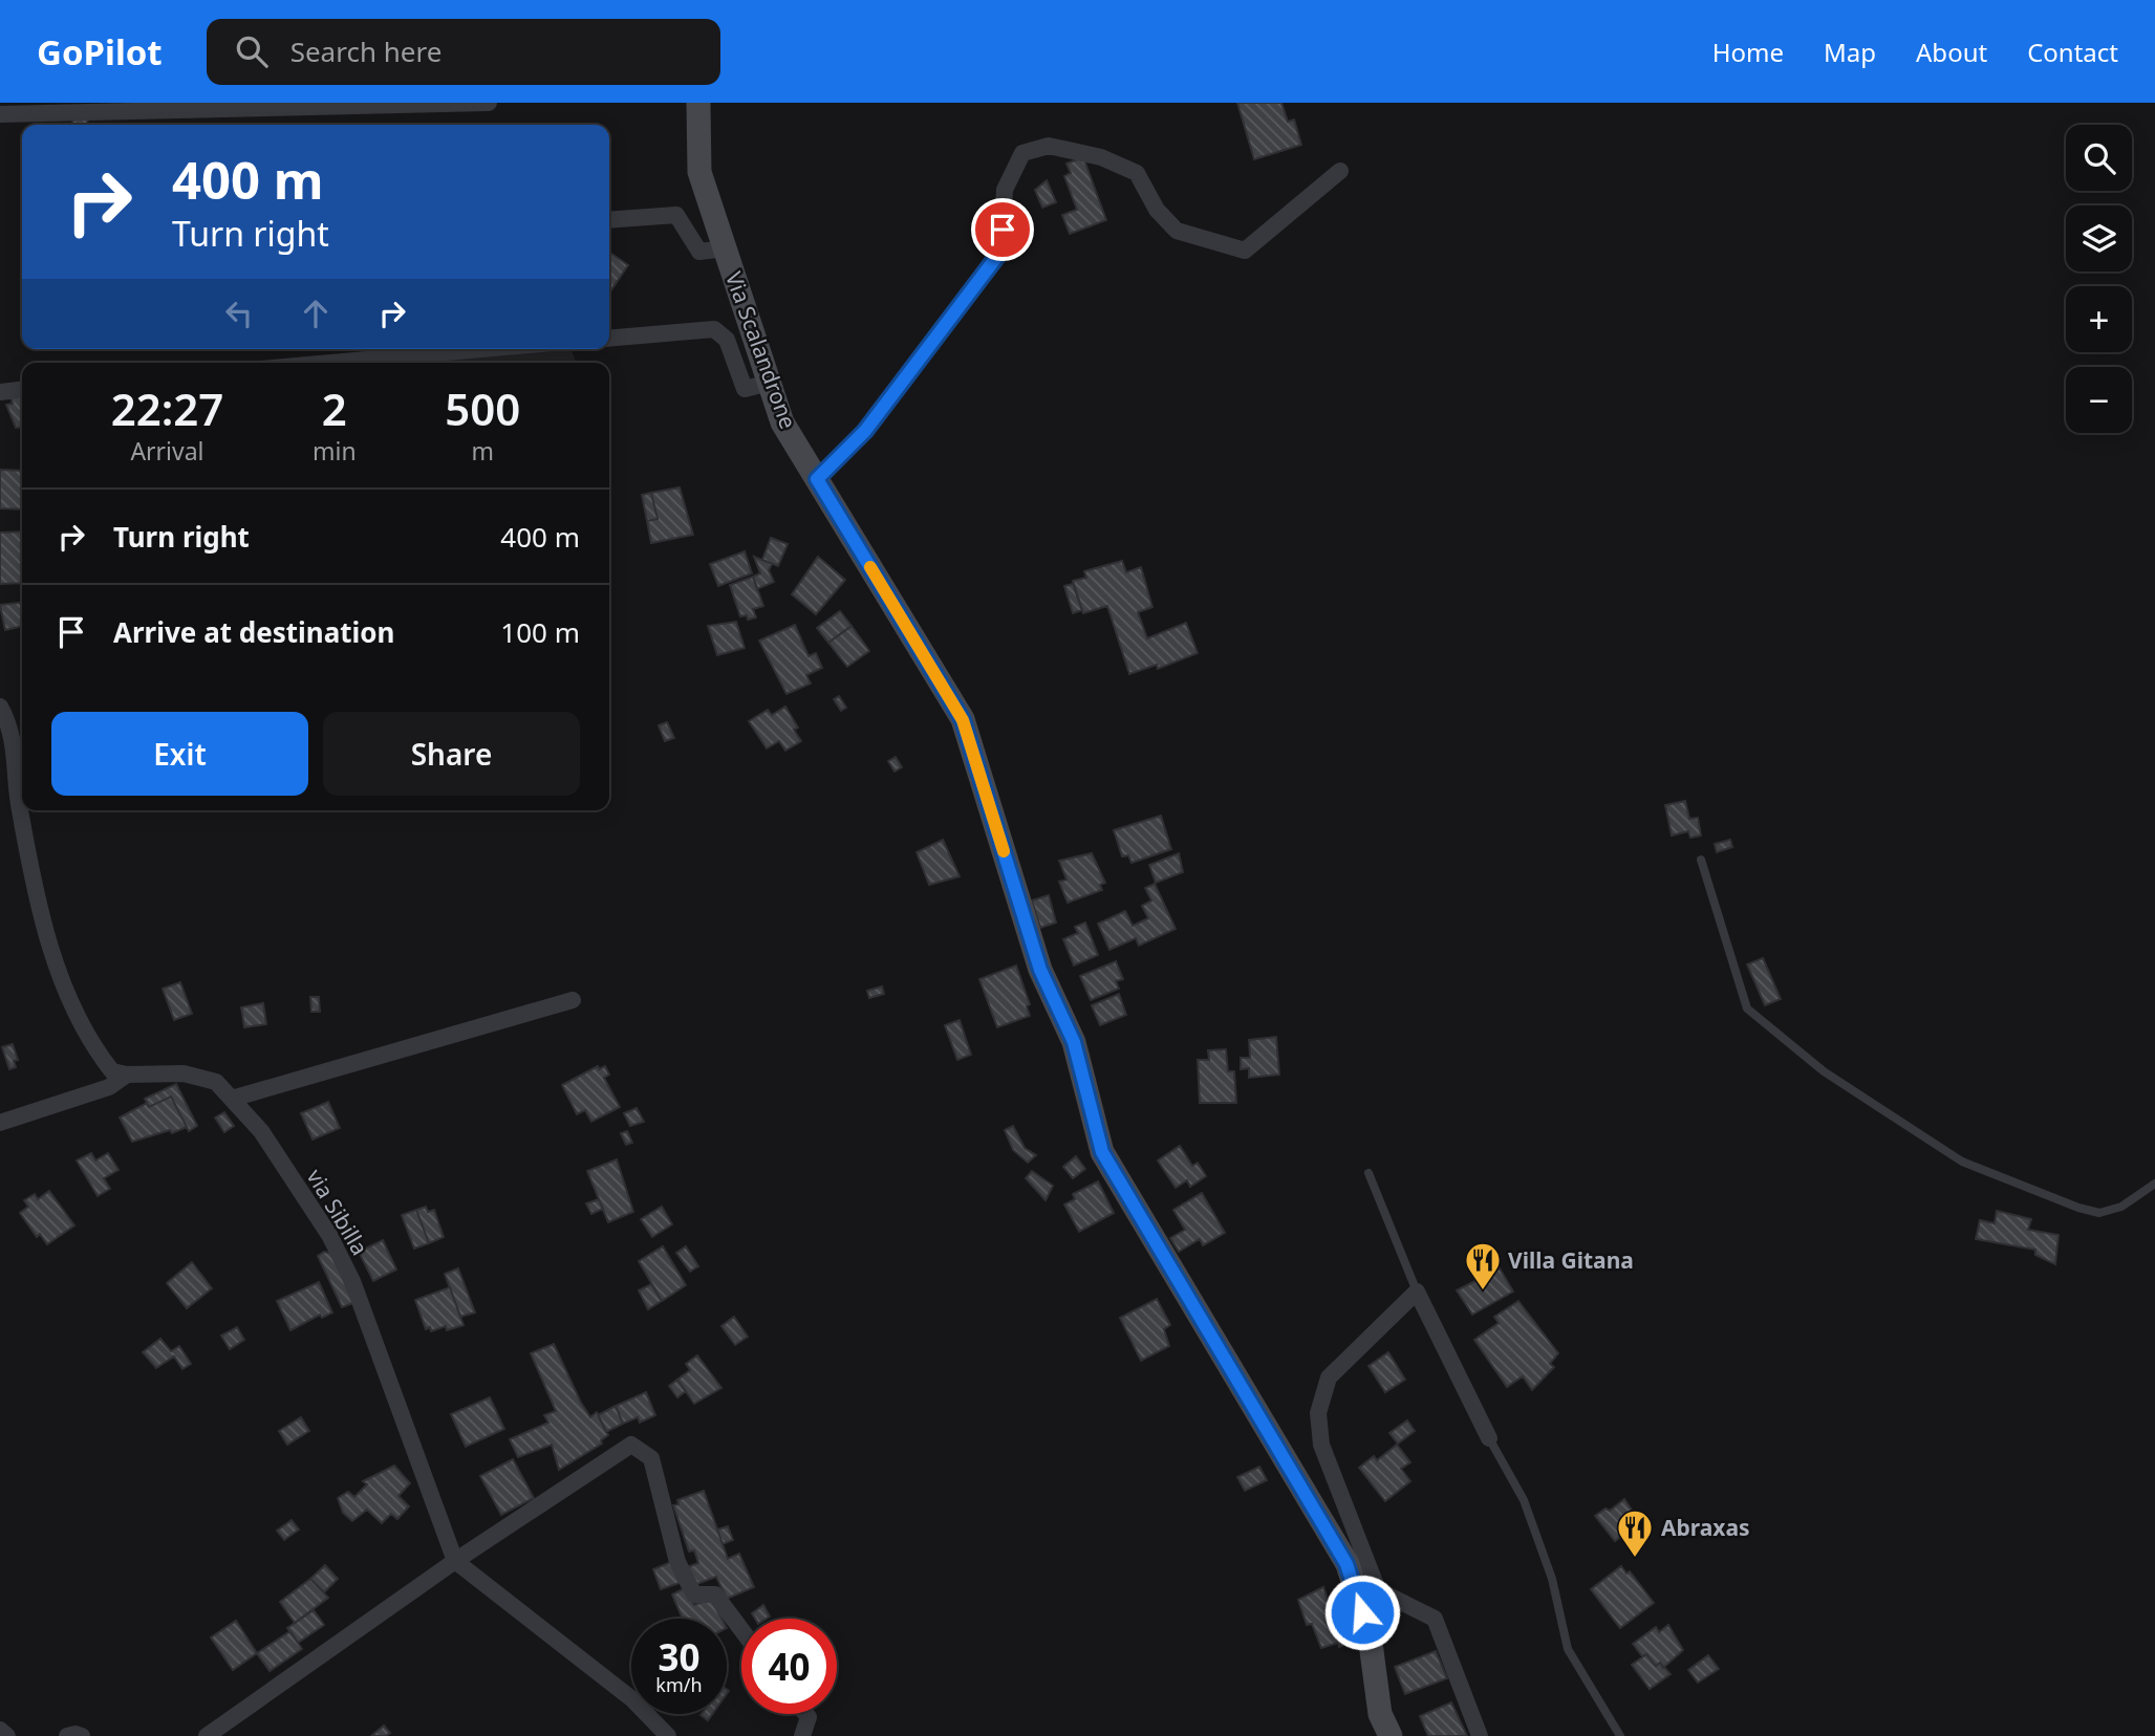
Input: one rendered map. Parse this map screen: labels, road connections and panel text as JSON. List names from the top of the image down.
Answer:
{
  "streets": {
    "street": ["Via Scalandrone", "via Sibilla"]
  },
  "places": {
    "restaurant": ["Villa Gitana", "Abraxas"]
  },
  "page": {
    "header": "GoPilot",
    "search": "Search here",
    "nav": [
      "Home",
      "Map",
      "About",
      "Contact"
    ],
    "map_buttons": ["+", "−"],
    "turn": ["400 m", "Turn right"],
    "eta": [
      "22:27",
      "Arrival",
      "2",
      "min",
      "500",
      "m"
    ],
    "list": [
      {
        "name": "Turn right",
        "value": "400 m"
      },
      {
        "name": "Arrive at destination",
        "value": "100 m"
      }
    ],
    "buttons": ["Exit", "Share"],
    "speed": "30 km/h",
    "limit": "40"
  }
}
